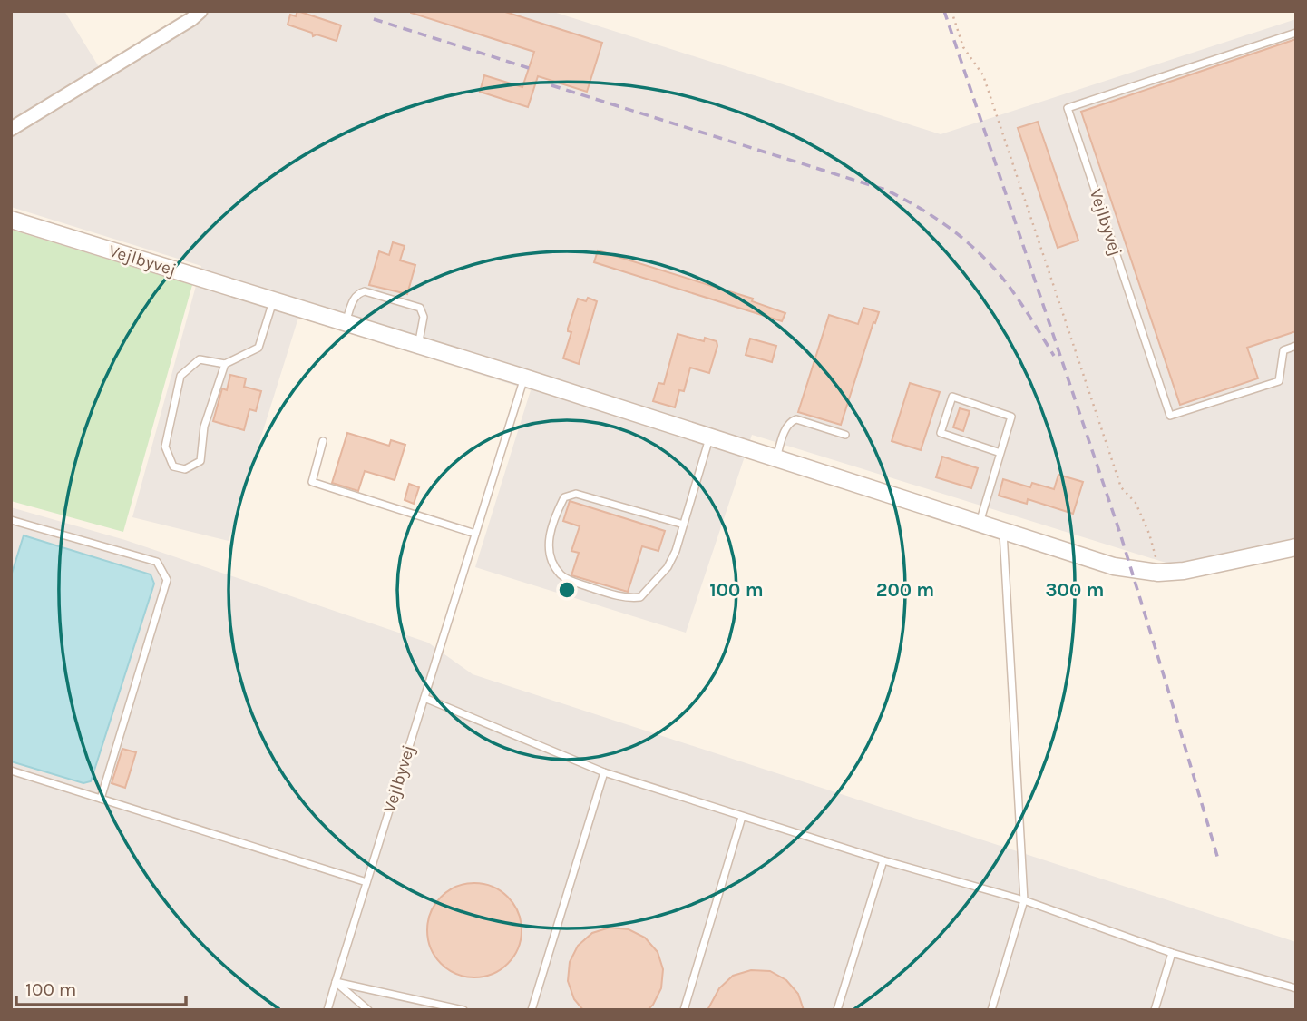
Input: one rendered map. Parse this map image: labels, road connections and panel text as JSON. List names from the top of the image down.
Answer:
{
  "streets": {
    "street": ["Vejlbyvej"]
  },
  "scale_bar": "100 m",
  "rings": ["100 m", "200 m", "300 m"]
}
